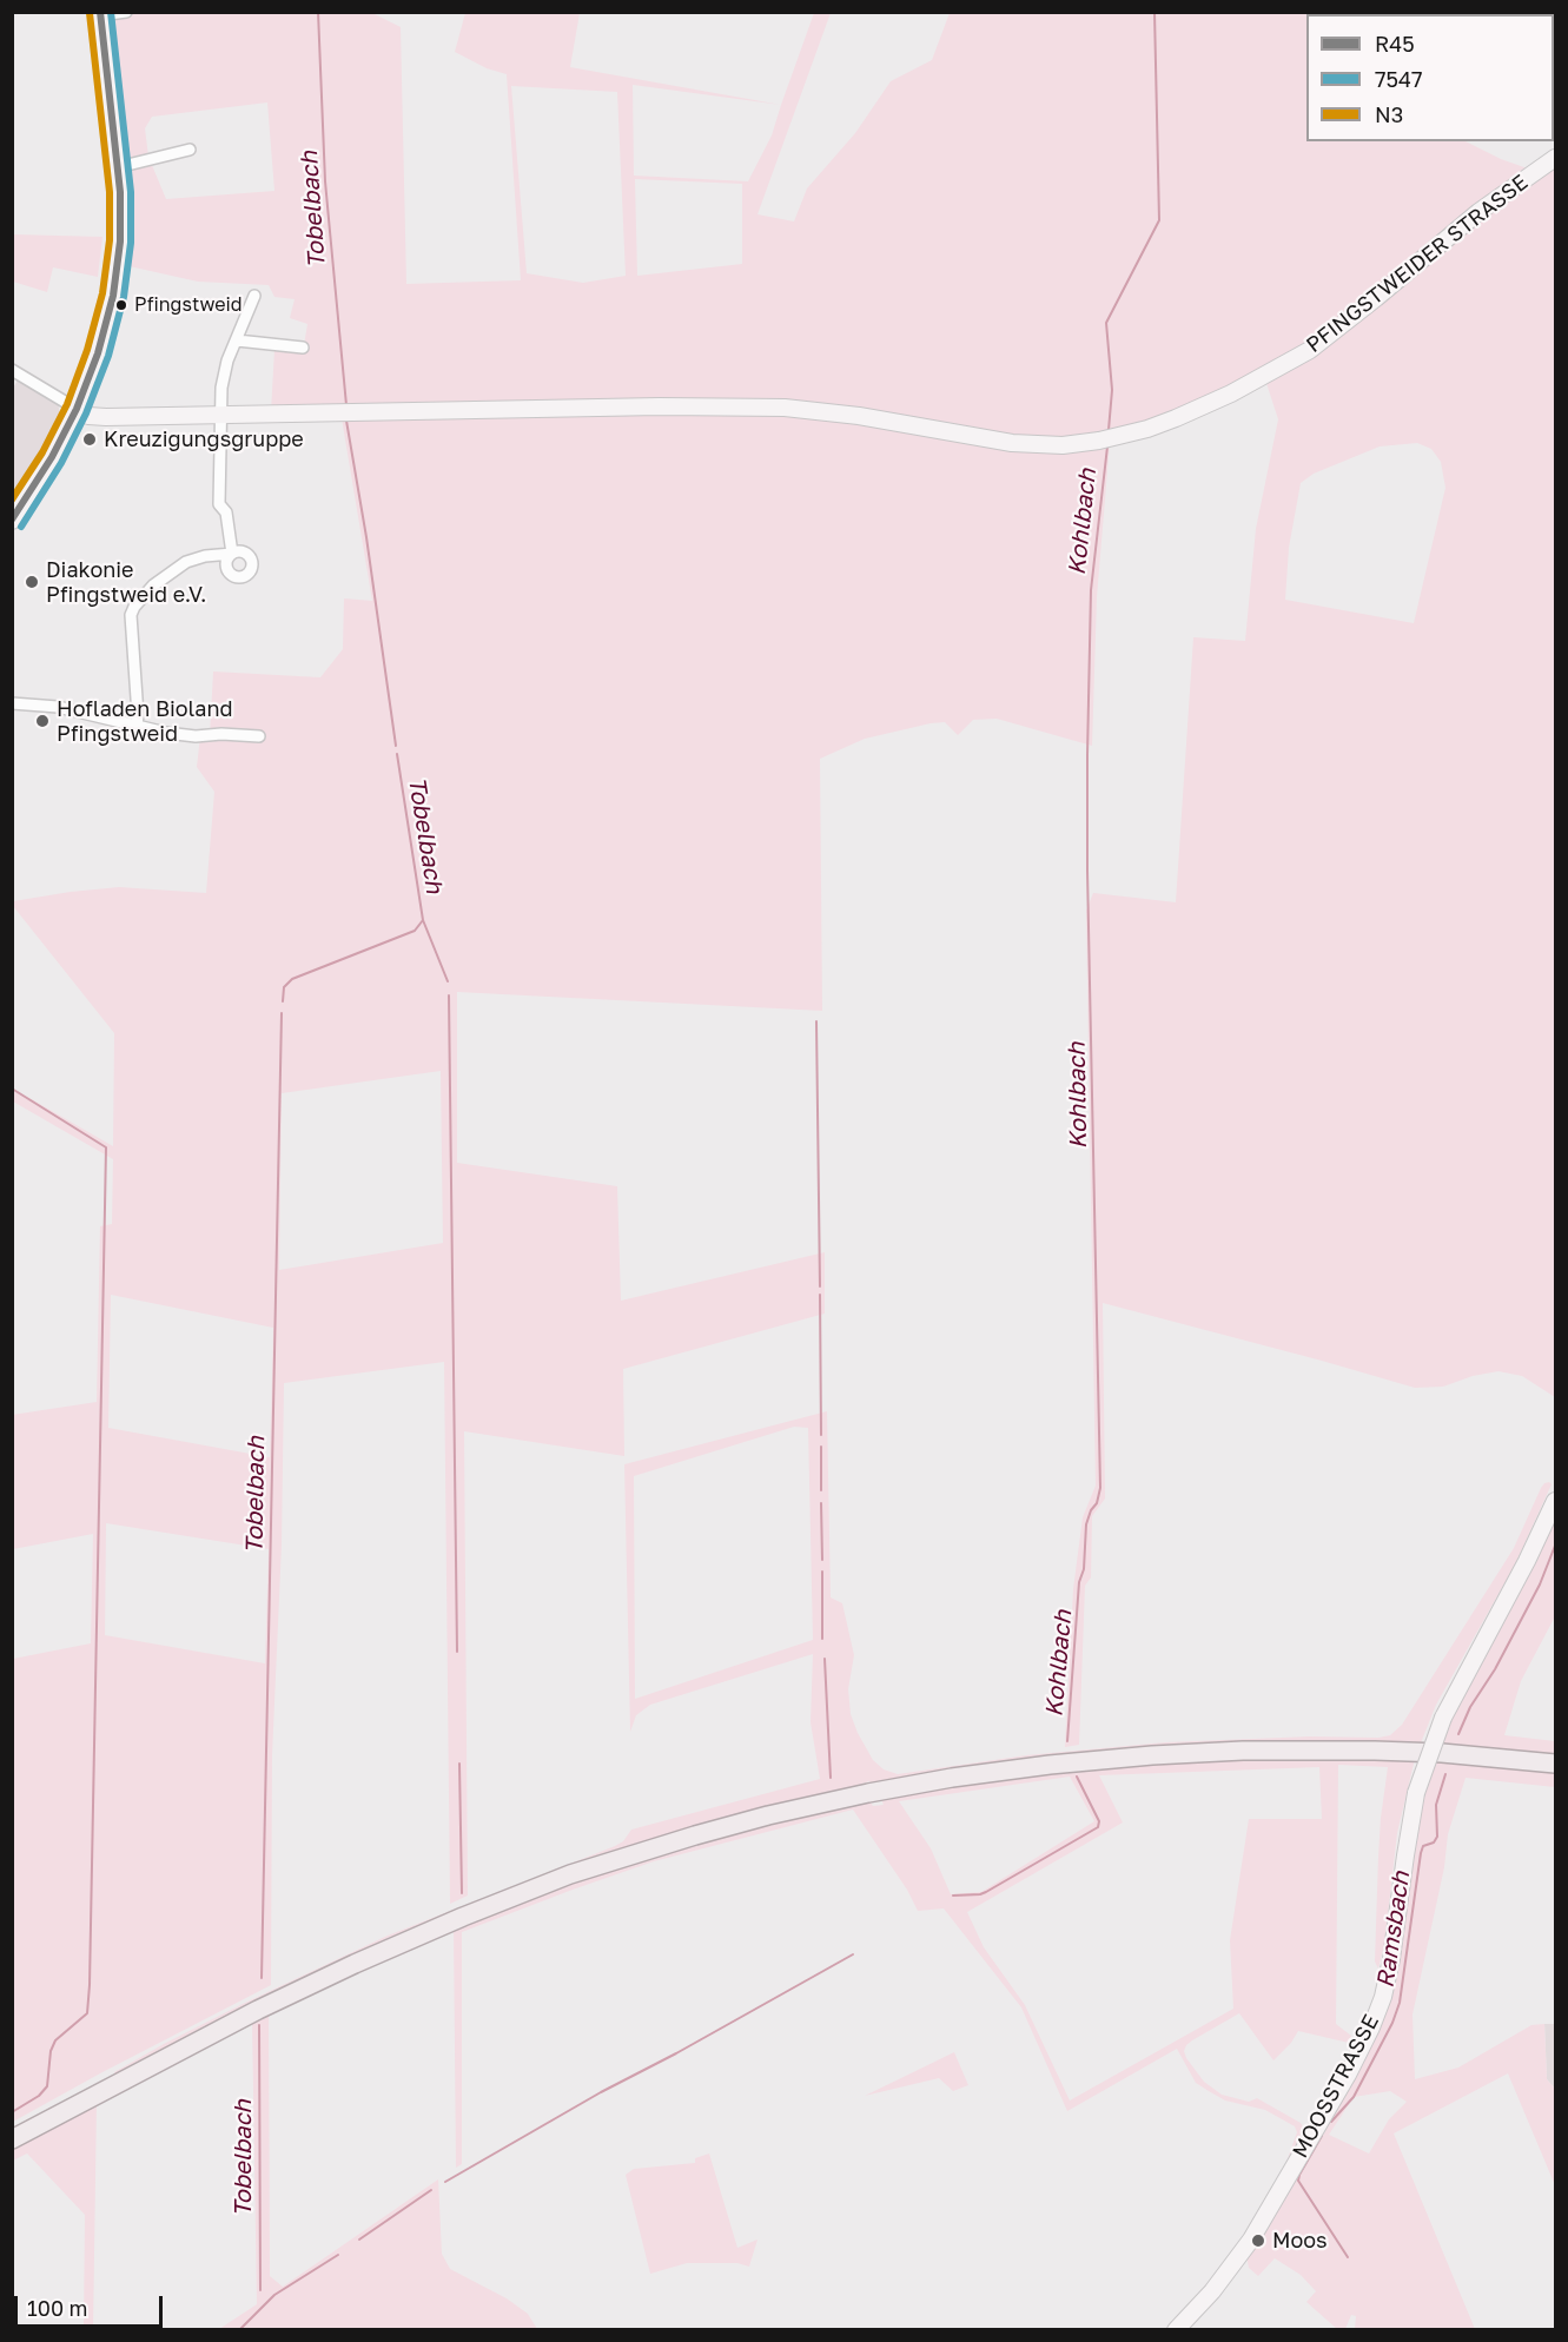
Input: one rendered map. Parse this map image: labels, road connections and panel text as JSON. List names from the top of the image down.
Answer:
{
  "streets": {
    "street": ["PFINGSTWEIDER STRASSE", "MOOSSTRASSE"]
  },
  "water": ["Tobelbach", "Kohlbach", "Ramsbach"],
  "places": [
    "Pfingstweid",
    "Kreuzigungsgruppe",
    "Diakonie Pfingstweid e.V.",
    "Hofladen Bioland Pfingstweid",
    "Moos"
  ],
  "lines": ["transit line R45", "transit line 7547", "transit line N3"],
  "legend": ["R45", "7547", "N3"],
  "scale_bar": "100 m"
}
